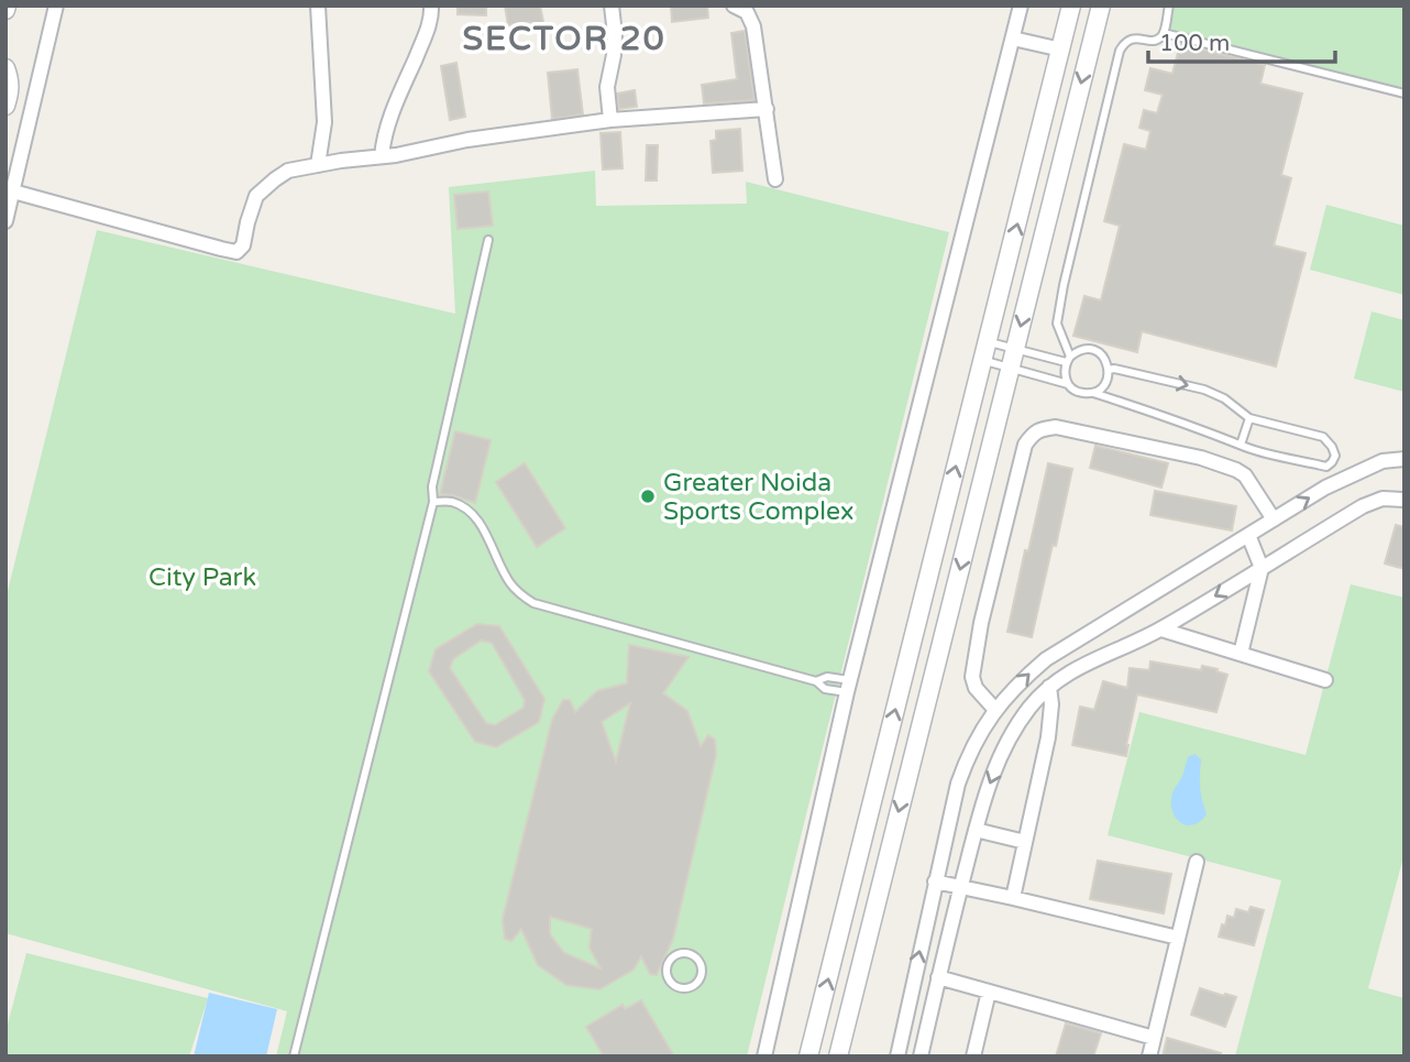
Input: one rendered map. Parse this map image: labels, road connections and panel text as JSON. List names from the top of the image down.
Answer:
{
  "districts": ["SECTOR 20"],
  "parks": ["City Park"],
  "places": ["Greater Noida Sports Complex"],
  "scale_bar": "100 m"
}
